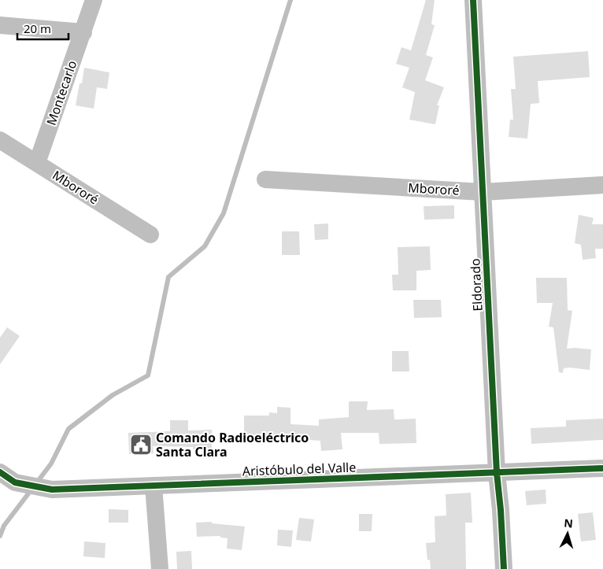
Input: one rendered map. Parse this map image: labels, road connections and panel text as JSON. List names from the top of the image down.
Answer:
{
  "streets": {
    "street": [
      "Montecarlo",
      "Mbororé",
      "Eldorado",
      "Aristóbulo del Valle"
    ]
  },
  "crossings": [
    ["Montecarlo", "Mbororé"],
    ["Mbororé", "Eldorado"],
    ["Eldorado", "Aristóbulo del Valle"]
  ],
  "places": {
    "public building": ["Comando Radioeléctrico Santa Clara"]
  },
  "scale_bar": "20 m",
  "north": "top"
}
